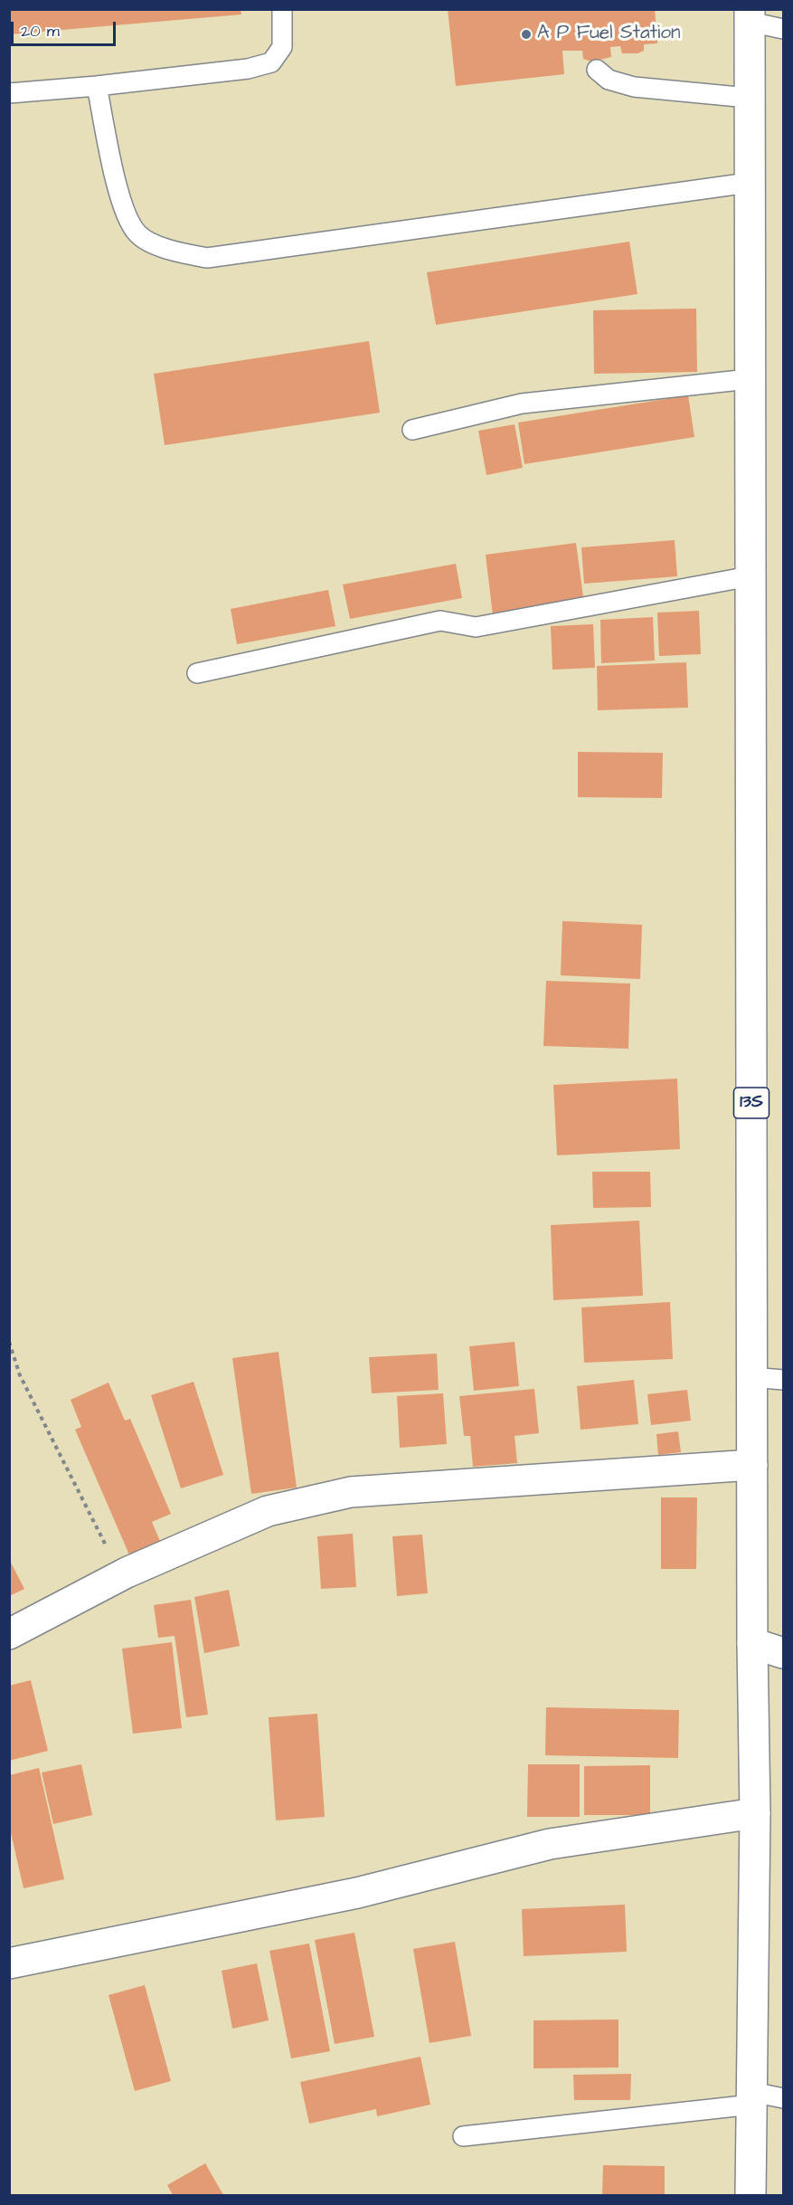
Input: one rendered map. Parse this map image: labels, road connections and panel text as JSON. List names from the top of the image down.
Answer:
{
  "streets": {
    "main road": ["13S"]
  },
  "places": ["A P Fuel Station"],
  "scale_bar": "20 m"
}
